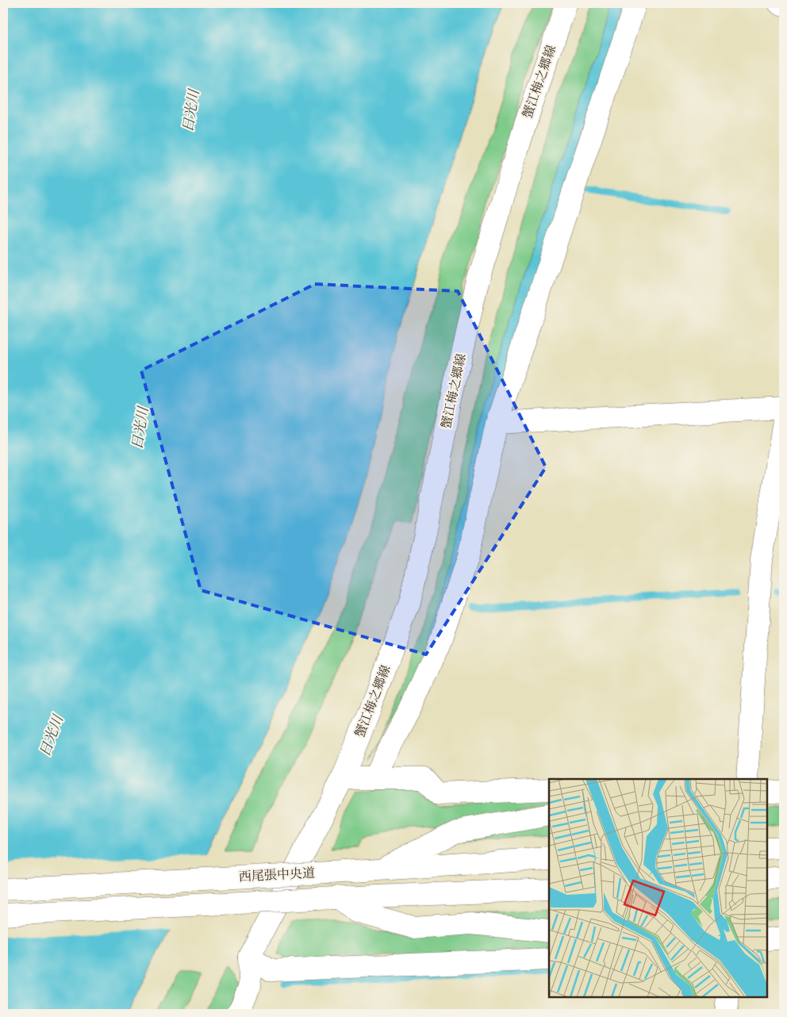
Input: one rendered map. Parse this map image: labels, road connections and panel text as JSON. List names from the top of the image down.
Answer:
{
  "streets": {
    "street": ["蟹江梅之郷線", "西尾張中央道"]
  },
  "water": ["日光川"]
}
